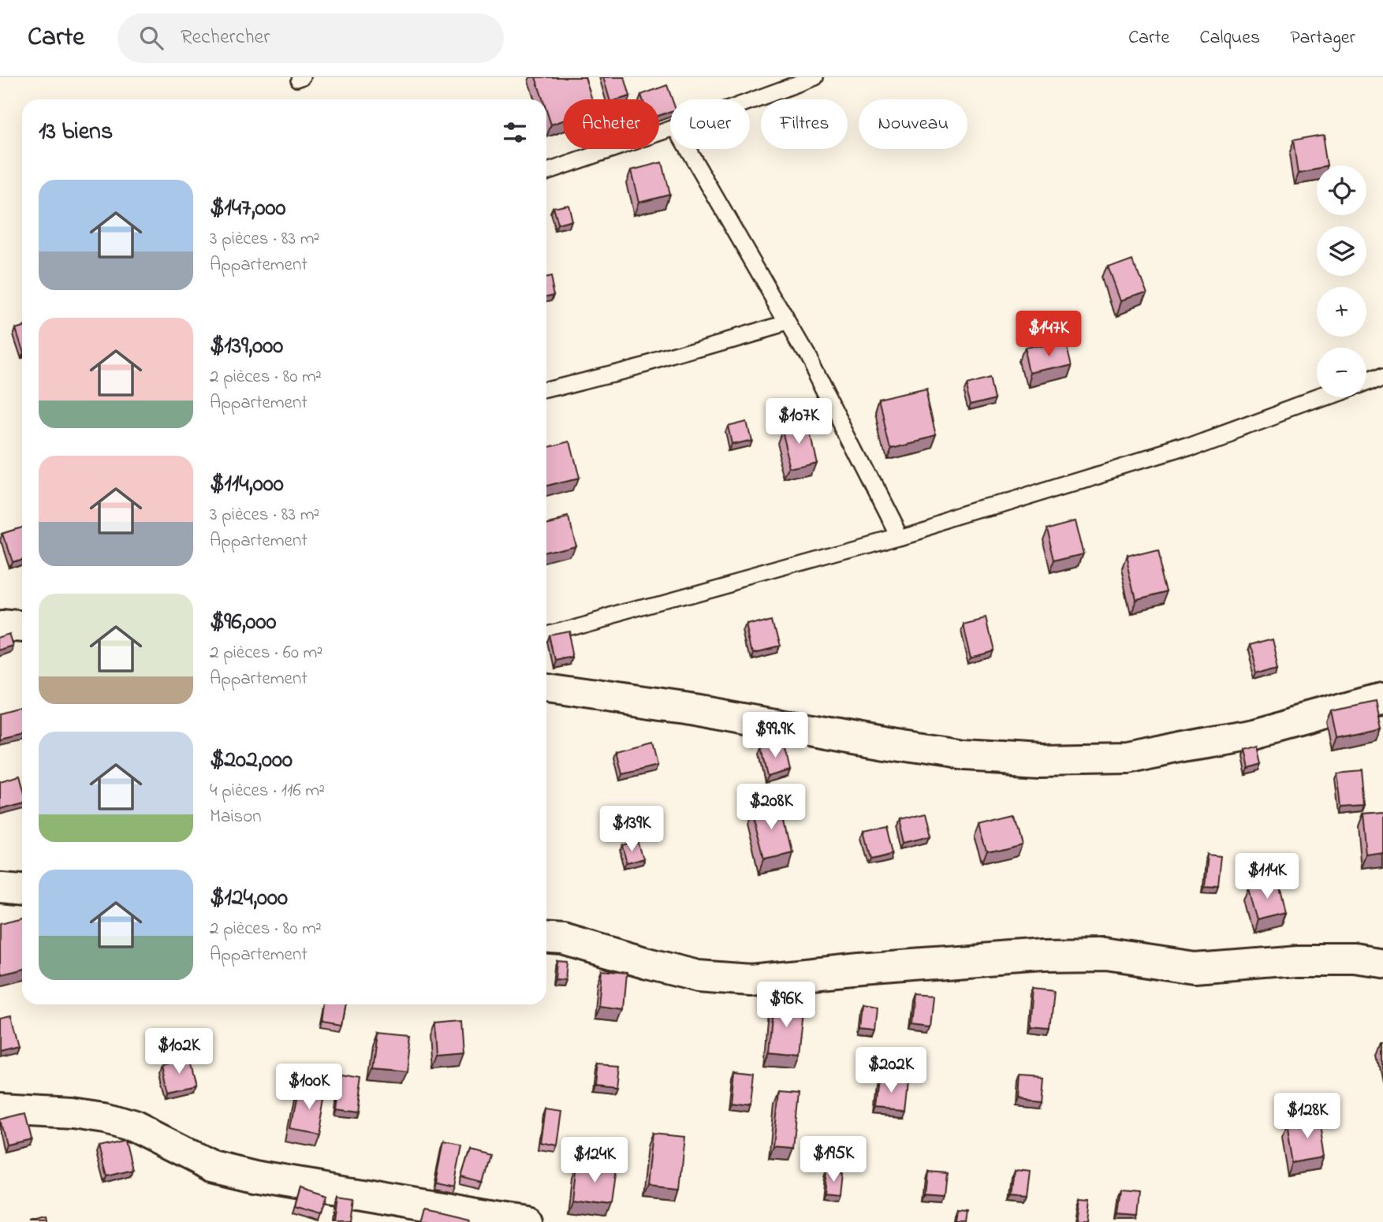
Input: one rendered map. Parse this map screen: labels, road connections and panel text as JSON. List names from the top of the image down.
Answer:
{
  "page": {
    "header": "Carte",
    "search": "Rechercher",
    "nav": ["Carte", "Calques", "Partager"],
    "chip": [
      "Acheter",
      "Louer",
      "Filtres",
      "Nouveau"
    ],
    "heading": "13 biens",
    "map_buttons": ["+", "−"],
    "list": [
      {
        "name": "$147,000",
        "note": "3 pièces · 83 m² · Appartement"
      },
      {
        "name": "$139,000",
        "note": "2 pièces · 80 m² · Appartement"
      },
      {
        "name": "$114,000",
        "note": "3 pièces · 83 m² · Appartement"
      },
      {
        "name": "$96,000",
        "note": "2 pièces · 60 m² · Appartement"
      },
      {
        "name": "$202,000",
        "note": "4 pièces · 116 m² · Maison"
      },
      {
        "name": "$124,000",
        "note": "2 pièces · 80 m² · Appartement"
      }
    ],
    "price": [
      "$147K",
      "$107K",
      "$99.9K",
      "$208K",
      "$139K",
      "$114K",
      "$96K",
      "$102K",
      "$202K",
      "$100K",
      "$128K",
      "$195K",
      "$124K"
    ]
  }
}
